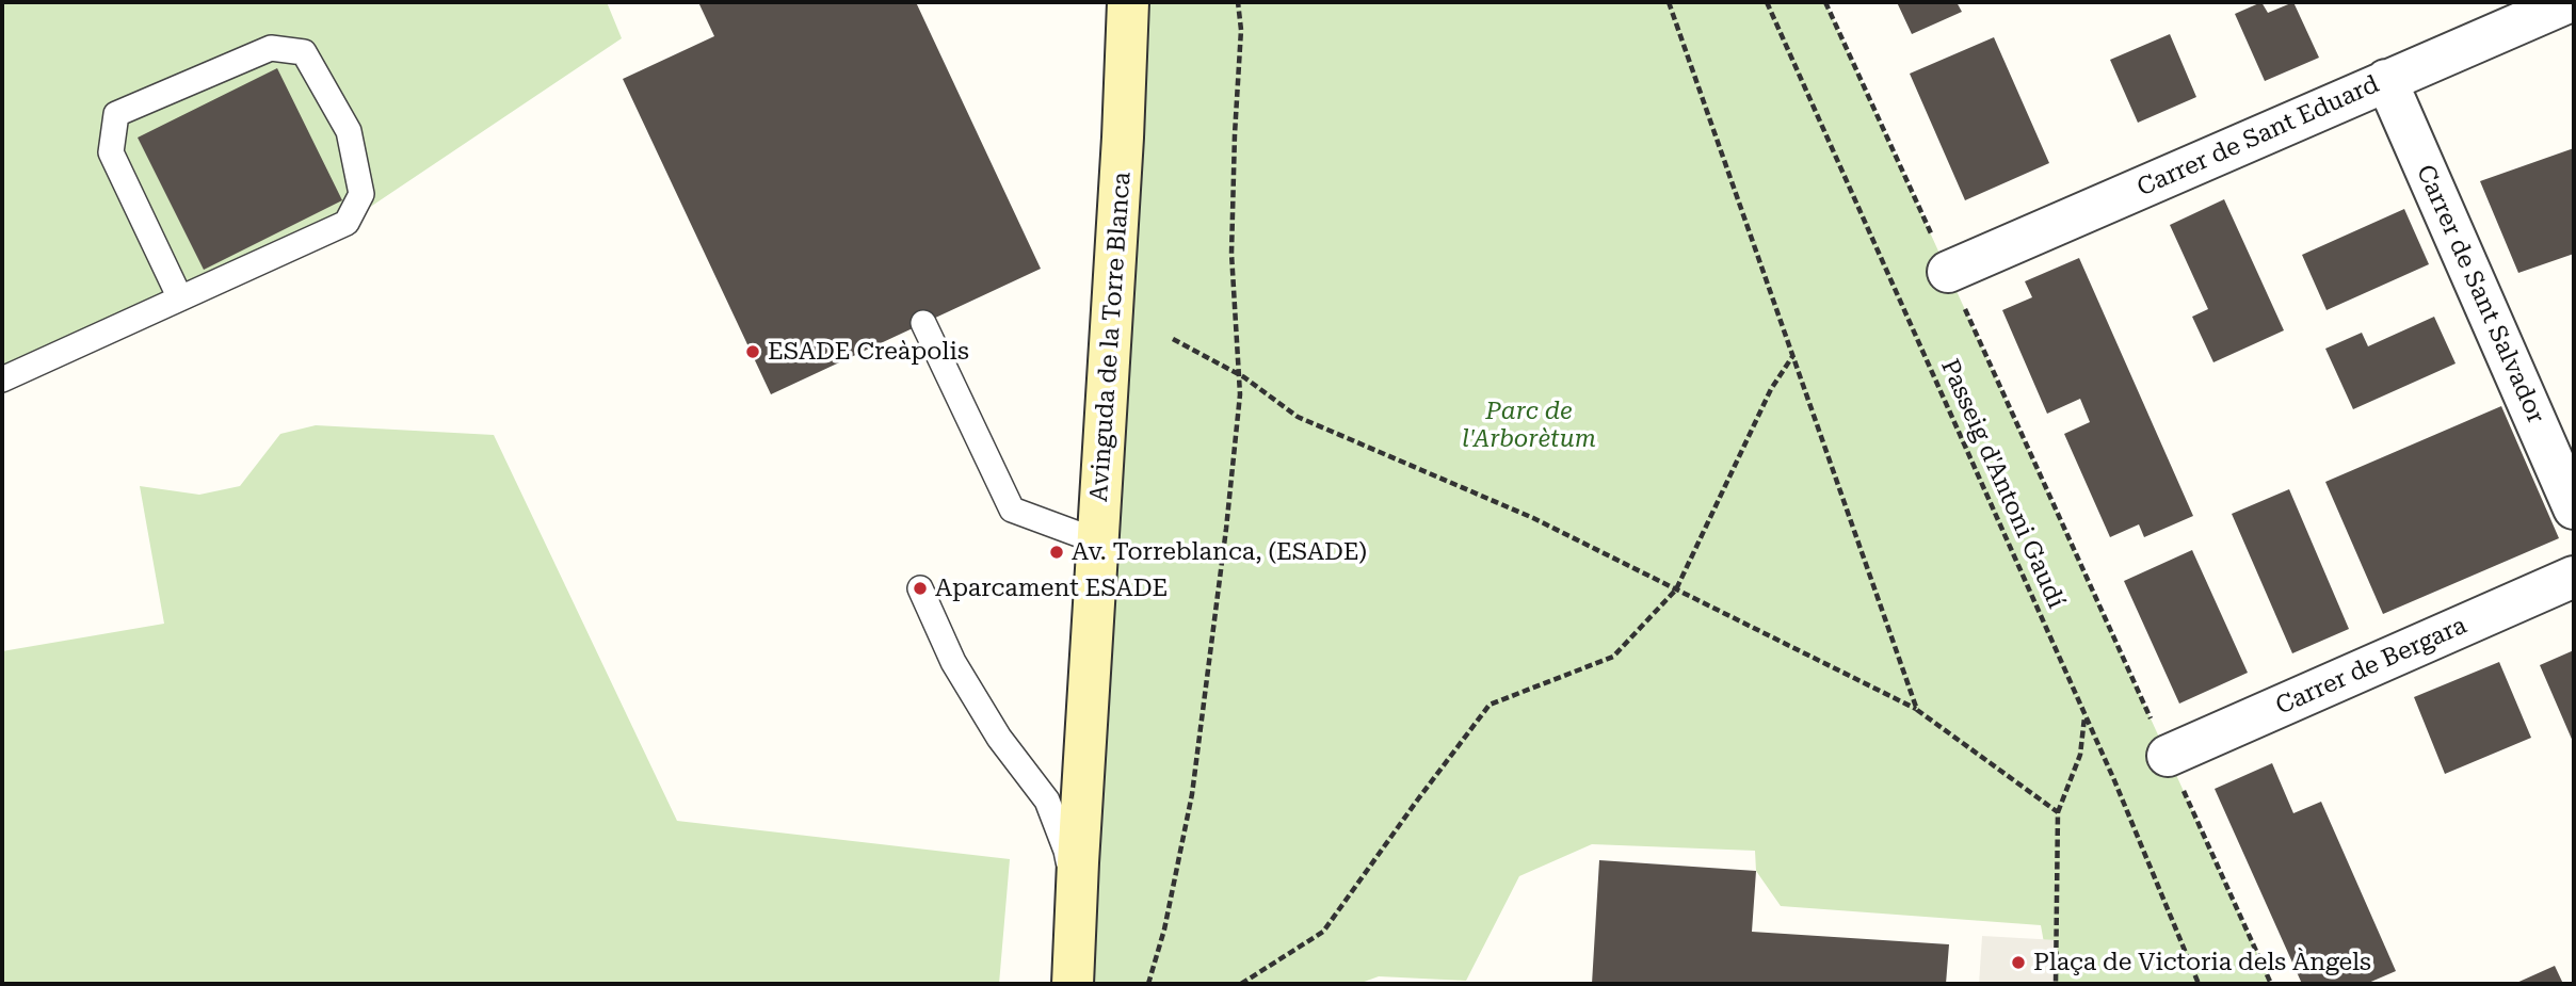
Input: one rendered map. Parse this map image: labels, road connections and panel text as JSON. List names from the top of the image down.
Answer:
{
  "streets": {
    "main road": ["Avinguda de la Torre Blanca"],
    "street": ["Carrer de Sant Eduard", "Carrer de Sant Salvador", "Carrer de Bergara"],
    "path": ["Passeig d'Antoni Gaudí"]
  },
  "crossings": [
    ["Carrer de Sant Eduard", "Carrer de Sant Salvador"]
  ],
  "parks": ["Parc de l'Arborètum"],
  "places": [
    "ESADE Creàpolis",
    "Av. Torreblanca, (ESADE)",
    "Aparcament ESADE",
    "Plaça de Victoria dels Àngels"
  ]
}
